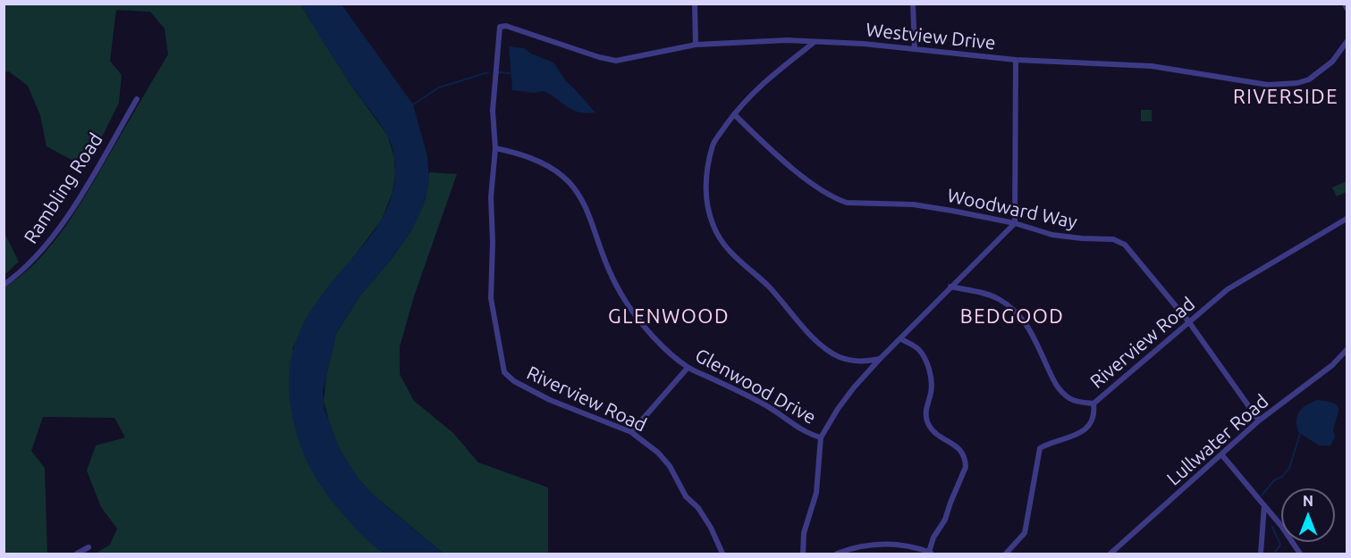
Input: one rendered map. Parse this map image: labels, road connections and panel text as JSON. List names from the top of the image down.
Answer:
{
  "streets": {
    "street": [
      "Westview Drive",
      "Rambling Road",
      "Woodward Way",
      "Riverview Road",
      "Glenwood Drive",
      "Lullwater Road"
    ]
  },
  "crossings": [
    ["Westview Drive", "Riverview Road"],
    ["Woodward Way", "Riverview Road"],
    ["Woodward Way", "Glenwood Drive"],
    ["Woodward Way", "Lullwater Road"],
    ["Riverview Road", "Glenwood Drive"]
  ],
  "districts": ["RIVERSIDE", "GLENWOOD", "BEDGOOD"],
  "north": "top"
}
